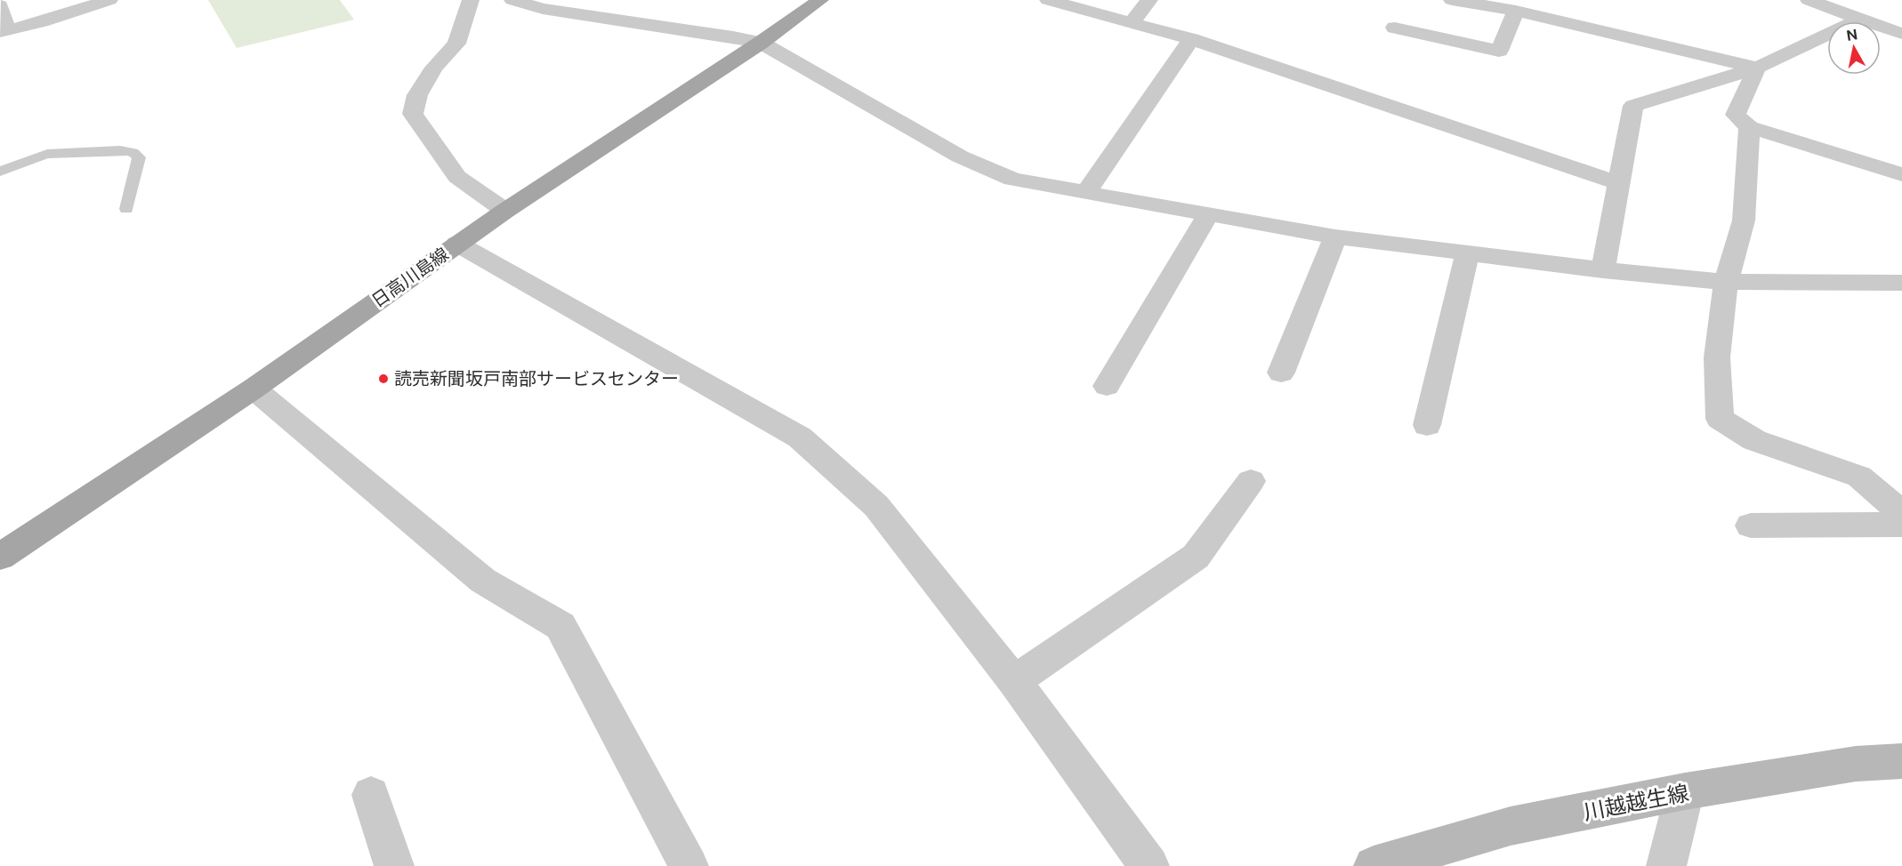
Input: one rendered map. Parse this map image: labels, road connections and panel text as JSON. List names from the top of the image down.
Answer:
{
  "streets": {
    "main road": ["日高川島線", "川越越生線"]
  },
  "places": ["読売新聞坂戸南部サービスセンター"],
  "north": "top"
}
